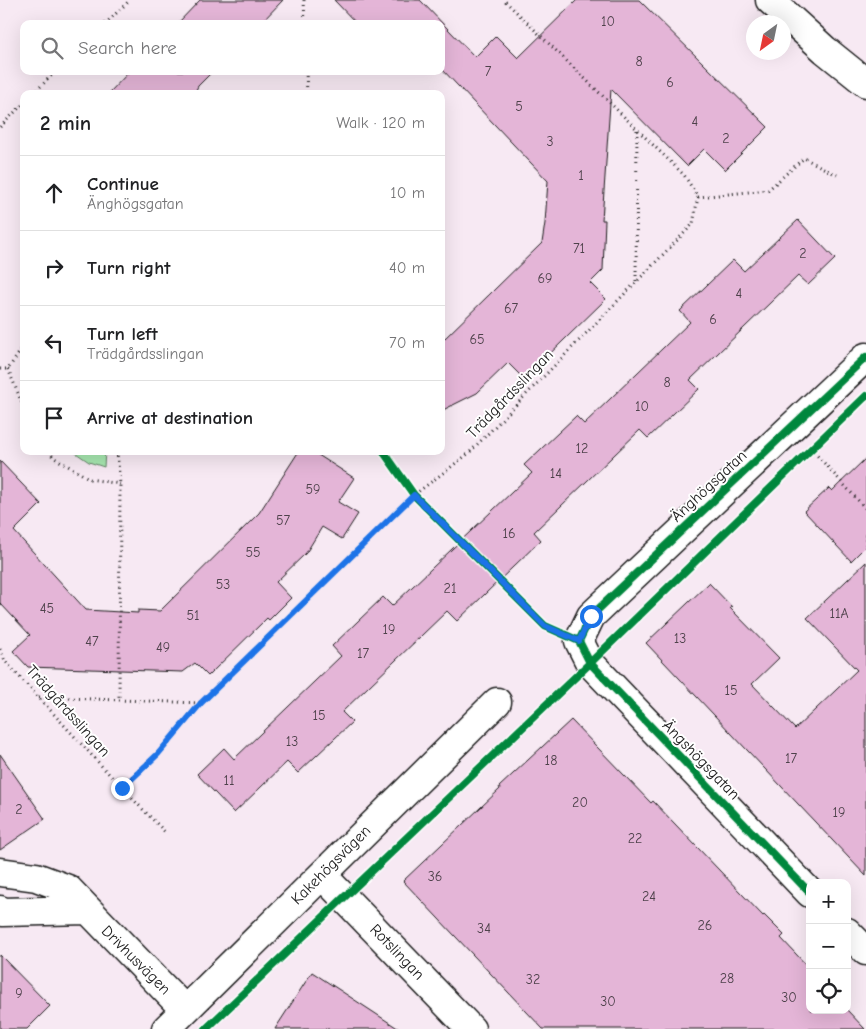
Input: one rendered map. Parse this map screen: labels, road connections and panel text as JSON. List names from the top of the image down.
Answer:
{
  "streets": {
    "street": [
      "Änghögsgatan",
      "Ängshögsgatan",
      "Kakehögsvägen",
      "Rotslingan",
      "Drivhusvägen"
    ],
    "path": ["Trädgårdsslingan"]
  },
  "crossings": [
    ["Änghögsgatan", "Ängshögsgatan"],
    ["Kakehögsvägen", "Rotslingan"],
    ["Kakehögsvägen", "Drivhusvägen"]
  ],
  "house_numbers": [
    "10",
    "8",
    "7",
    "6",
    "5",
    "4",
    "2",
    "3",
    "1",
    "71",
    "2",
    "69",
    "4",
    "67",
    "6",
    "65",
    "8",
    "10",
    "12",
    "14",
    "59",
    "57",
    "16",
    "55",
    "53",
    "21",
    "45",
    "11A",
    "51",
    "19",
    "13",
    "47",
    "49",
    "17",
    "15",
    "15",
    "13",
    "17",
    "18",
    "11",
    "20",
    "2",
    "19",
    "22",
    "36",
    "24",
    "26",
    "34",
    "28",
    "32",
    "9",
    "30",
    "30"
  ],
  "north": "bottom left",
  "page": {
    "search": "Search here",
    "heading": ["2 min", "Walk · 120 m"],
    "list": [
      ["Continue", "Änghögsgatan", "10 m"],
      ["Turn right", "40 m"],
      ["Turn left", "Trädgårdsslingan", "70 m"],
      "Arrive at destination"
    ],
    "map_buttons": ["+", "−"]
  }
}
